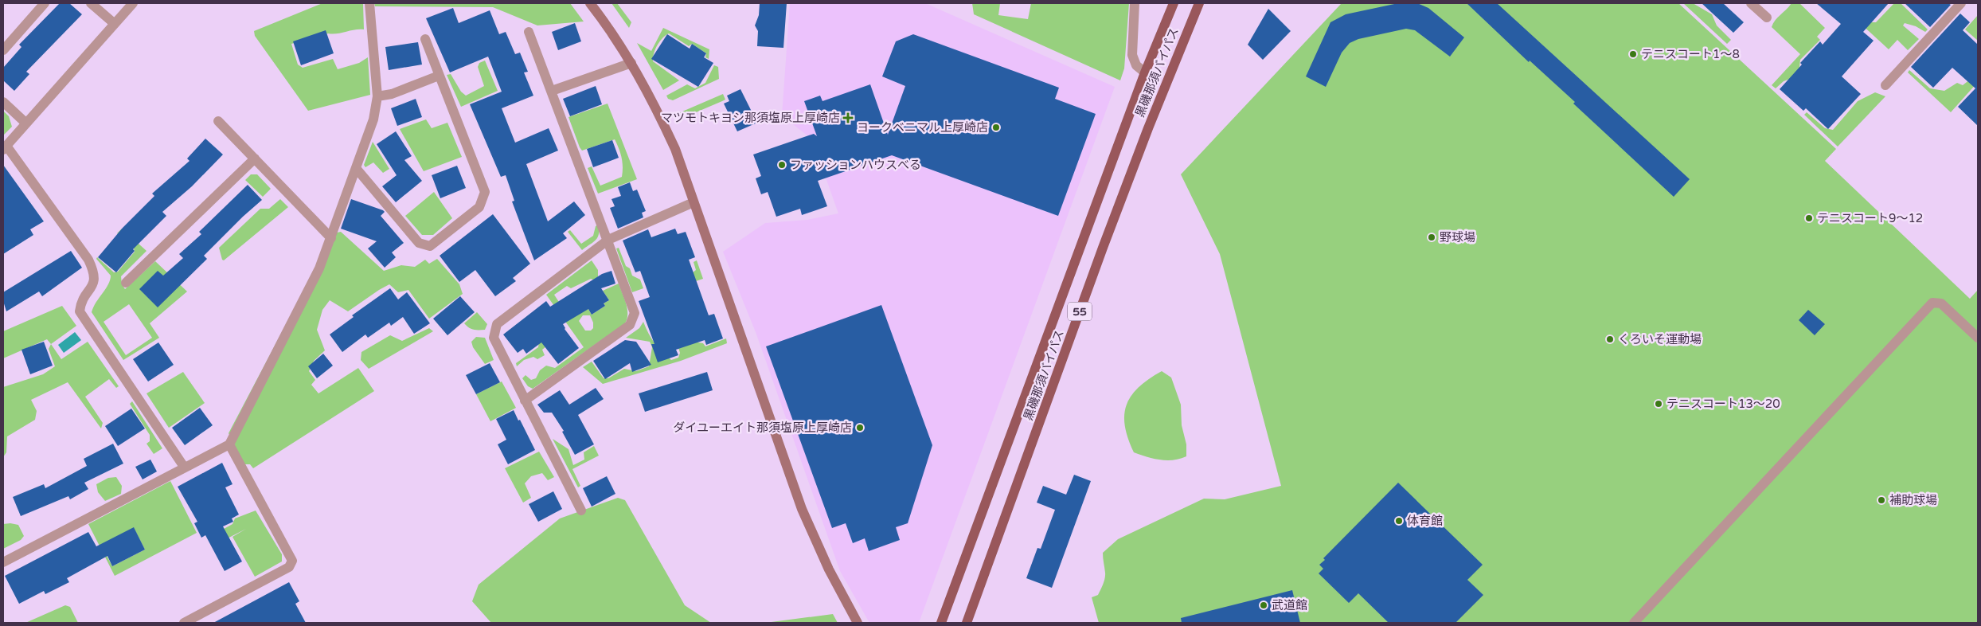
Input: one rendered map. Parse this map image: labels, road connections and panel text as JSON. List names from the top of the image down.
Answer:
{
  "streets": {
    "main road": ["黒磯那須バイパス", "55"]
  },
  "places": {
    "other": [
      "テニスコート1～8",
      "ヨークベニマル上厚崎店",
      "ファッションハウスべる",
      "テニスコート9～12",
      "野球場",
      "くろいそ運動場",
      "テニスコート13～20",
      "ダイユーエイト那須塩原上厚崎店",
      "補助球場",
      "体育館",
      "武道館"
    ],
    "health": ["マツモトキヨシ那須塩原上厚崎店"]
  }
}
